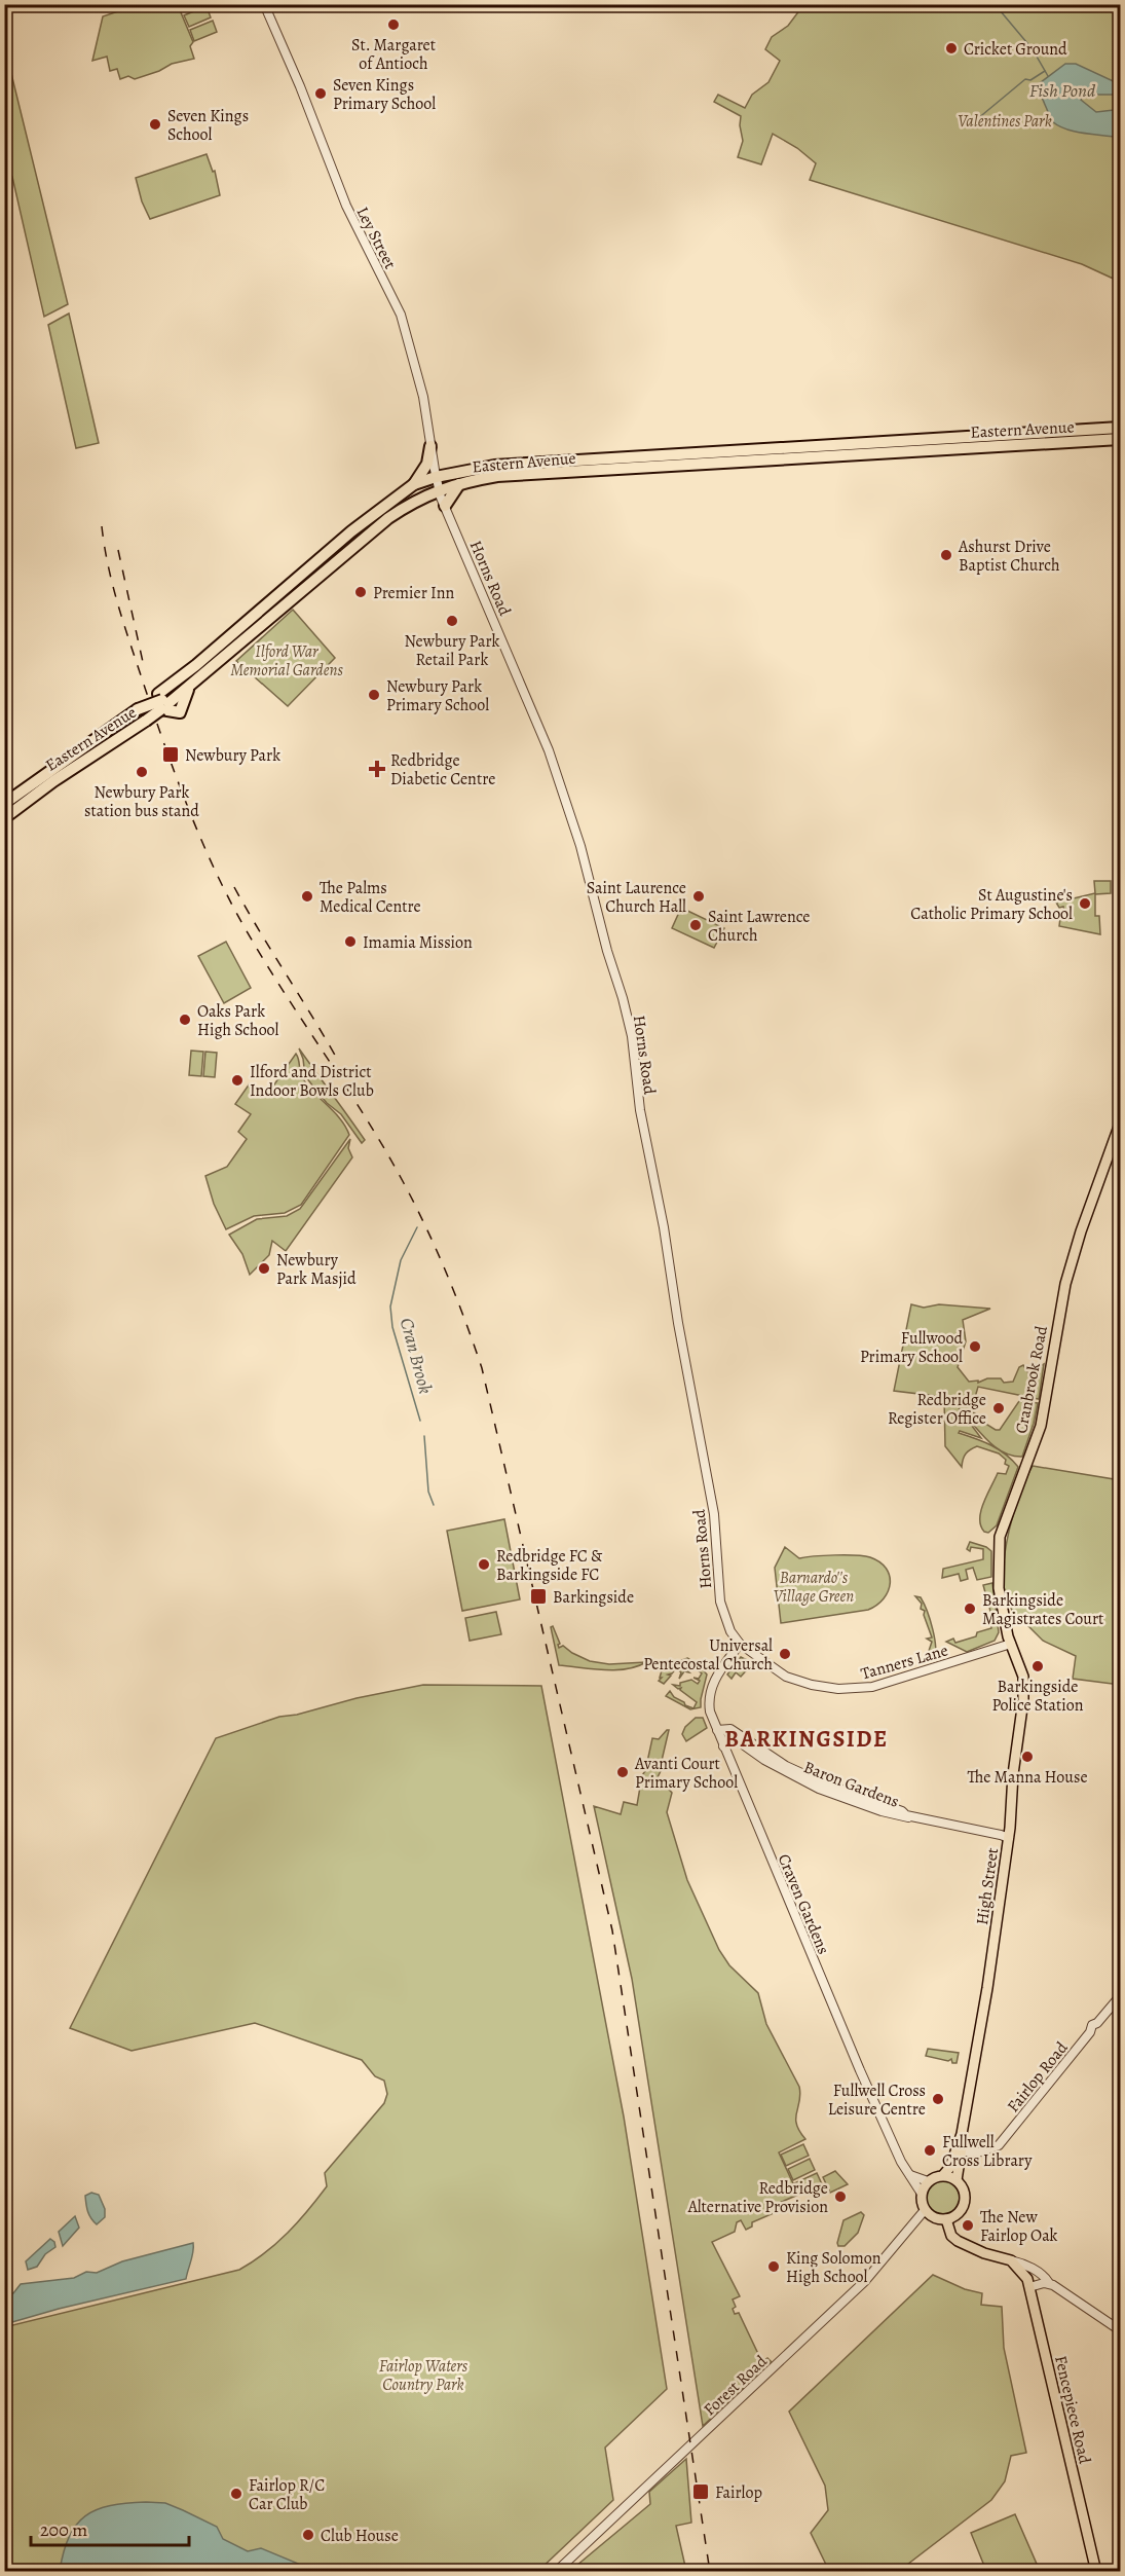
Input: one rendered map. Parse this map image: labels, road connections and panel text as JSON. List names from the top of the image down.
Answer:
{
  "streets": {
    "highway": ["Eastern Avenue"],
    "main road": ["Cranbrook Road", "High Street", "Fencepiece Road"],
    "street": [
      "Ley Street",
      "Horns Road",
      "Tanners Lane",
      "Baron Gardens",
      "Craven Gardens",
      "Fairlop Road",
      "Forest Road"
    ]
  },
  "crossings": [
    ["Ley Street", "Eastern Avenue"],
    ["Ley Street", "Horns Road"],
    ["Eastern Avenue", "Horns Road"],
    ["Horns Road", "Tanners Lane"],
    ["Horns Road", "Craven Gardens"],
    ["Cranbrook Road", "Tanners Lane"],
    ["Cranbrook Road", "High Street"],
    ["Tanners Lane", "High Street"],
    ["Tanners Lane", "Craven Gardens"],
    ["Baron Gardens", "High Street"],
    ["Baron Gardens", "Craven Gardens"],
    ["High Street", "Craven Gardens"],
    ["High Street", "Fairlop Road"],
    ["High Street", "Forest Road"],
    ["Craven Gardens", "Forest Road"]
  ],
  "districts": ["BARKINGSIDE"],
  "water": ["Fish Pond", "Cran Brook"],
  "parks": [
    "Valentines Park",
    "Ilford War Memorial Gardens",
    "Barnardo''s Village Green",
    "Fairlop Waters Country Park"
  ],
  "places": {
    "other": [
      "St. Margaret of Antioch",
      "Cricket Ground",
      "Seven Kings Primary School",
      "Seven Kings School",
      "Ashurst Drive Baptist Church",
      "Premier Inn",
      "Newbury Park Retail Park",
      "Newbury Park Primary School",
      "Newbury Park station bus stand",
      "The Palms Medical Centre",
      "Saint Laurence Church Hall",
      "St Augustine's Catholic Primary School",
      "Saint Lawrence Church",
      "Imamia Mission",
      "Oaks Park High School",
      "Ilford and District Indoor Bowls Club",
      "Newbury Park Masjid",
      "Fullwood Primary School",
      "Redbridge Register Office",
      "Redbridge FC & Barkingside FC",
      "Barkingside Magistrates Court",
      "Universal Pentecostal Church",
      "Barkingside Police Station",
      "The Manna House",
      "Avanti Court Primary School",
      "Fullwell Cross Leisure Centre",
      "Fullwell Cross Library",
      "Redbridge Alternative Provision",
      "The New Fairlop Oak",
      "King Solomon High School",
      "Fairlop R/C Car Club",
      "Club House"
    ],
    "transit": ["Newbury Park", "Barkingside", "Fairlop"],
    "health": ["Redbridge Diabetic Centre"]
  },
  "scale_bar": "200 m"
}
